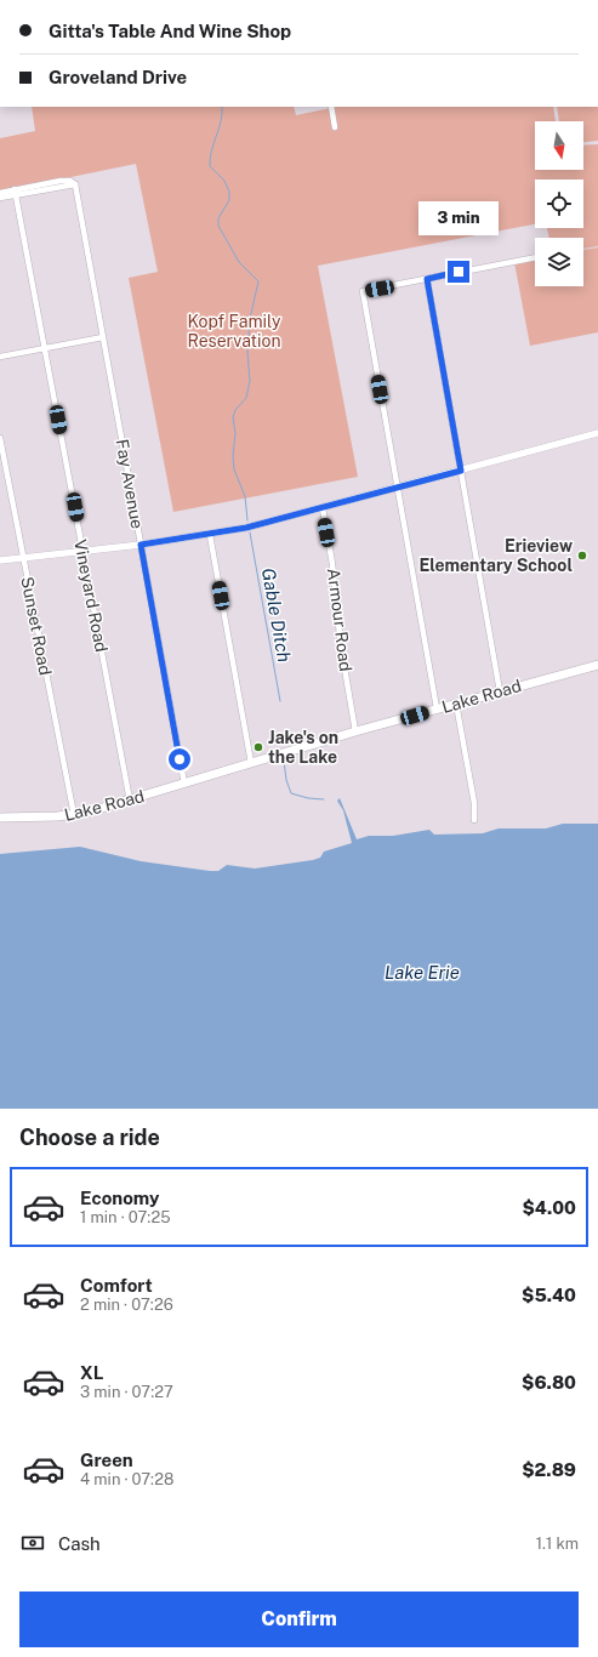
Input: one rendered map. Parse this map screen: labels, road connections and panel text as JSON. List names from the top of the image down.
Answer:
{
  "streets": {
    "main road": ["Lake Road"],
    "street": [
      "Fay Avenue",
      "Vineyard Road",
      "Armour Road",
      "Sunset Road"
    ]
  },
  "crossings": [
    ["Fay Avenue", "Vineyard Road"],
    ["Fay Avenue", "Lake Road"],
    ["Vineyard Road", "Lake Road"],
    ["Armour Road", "Lake Road"],
    ["Sunset Road", "Lake Road"]
  ],
  "water": ["Gable Ditch", "Lake Erie"],
  "parks": ["Kopf Family Reservation"],
  "places": ["Erieview Elementary School", "Jake's on the Lake"],
  "north": "bottom",
  "page": {
    "banner": ["Gitta's Table And Wine Shop", "Groveland Drive"],
    "bubble": "3 min",
    "heading": "Choose a ride",
    "list": [
      {
        "name": "Economy",
        "note": "1 min · 07:25",
        "value": "$4.00"
      },
      {
        "name": "Comfort",
        "note": "2 min · 07:26",
        "value": "$5.40"
      },
      {
        "name": "XL",
        "note": "3 min · 07:27",
        "value": "$6.80"
      },
      {
        "name": "Green",
        "note": "4 min · 07:28",
        "value": "$2.89"
      }
    ],
    "pay": ["Cash", "1.1 km"],
    "buttons": "Confirm"
  }
}
